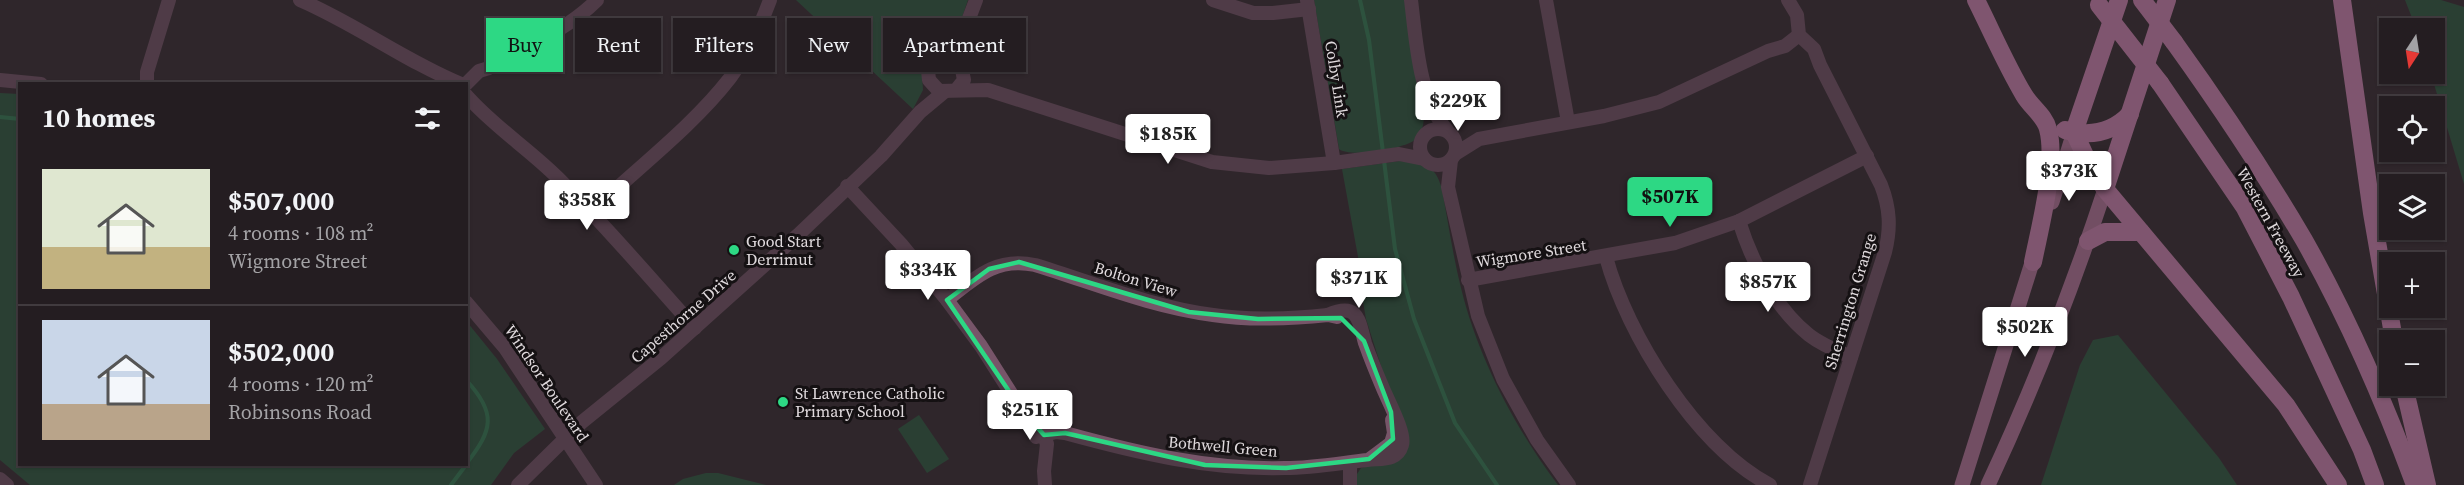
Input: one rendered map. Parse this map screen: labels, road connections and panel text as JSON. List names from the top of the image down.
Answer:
{
  "streets": {
    "highway": ["Western Freeway"],
    "street": [
      "Colby Link",
      "Wigmore Street",
      "Bolton View",
      "Sherrington Grange",
      "Capesthorne Drive",
      "Windsor Boulevard",
      "Bothwell Green"
    ]
  },
  "crossings": [
    ["Wigmore Street", "Sherrington Grange"],
    ["Bolton View", "Bothwell Green"],
    ["Capesthorne Drive", "Windsor Boulevard"]
  ],
  "places": ["Good Start Derrimut", "St Lawrence Catholic Primary School"],
  "north": "bottom",
  "page": {
    "map_buttons": ["+", "−"],
    "chip": [
      "Buy",
      "Rent",
      "Filters",
      "New",
      "Apartment"
    ],
    "price": [
      "$229K",
      "$185K",
      "$373K",
      "$507K",
      "$358K",
      "$334K",
      "$371K",
      "$857K",
      "$502K",
      "$251K"
    ],
    "heading": "10 homes",
    "list": [
      {
        "name": "$507,000",
        "note": "4 rooms · 108 m² · Wigmore Street"
      },
      {
        "name": "$502,000",
        "note": "4 rooms · 120 m² · Robinsons Road"
      }
    ]
  }
}
